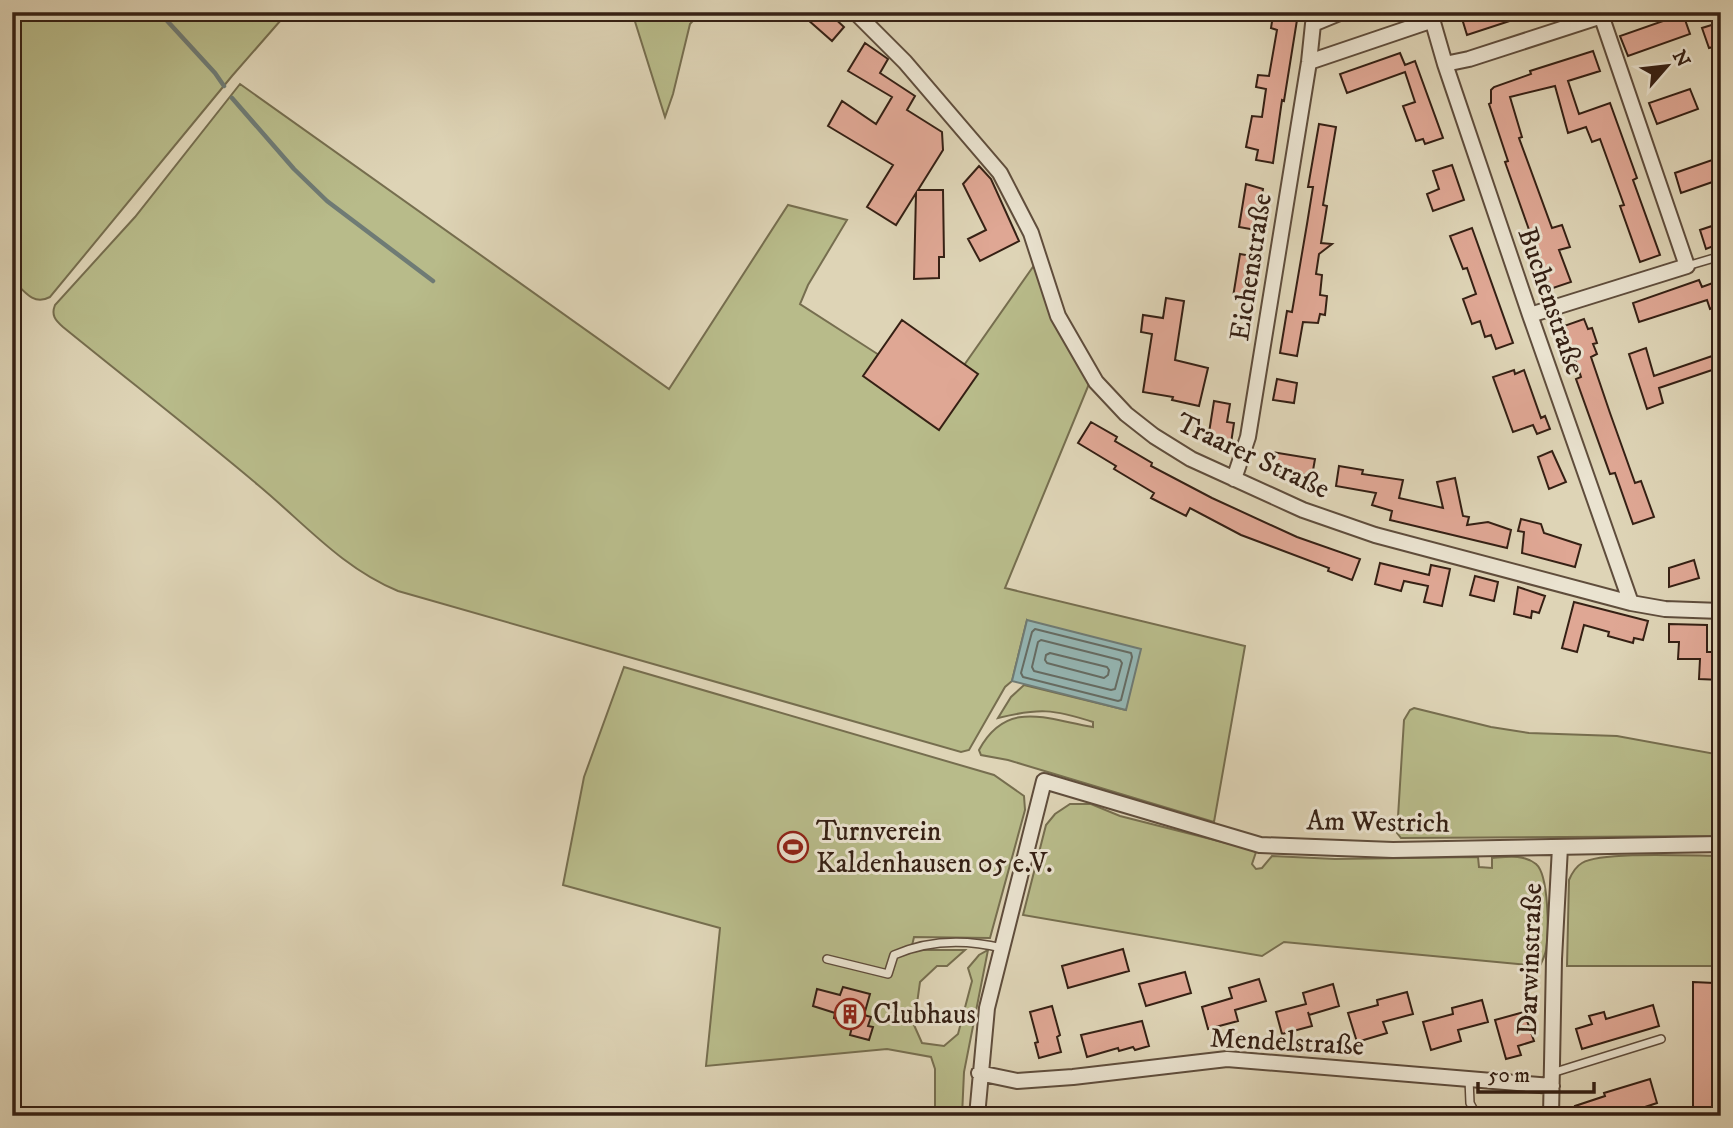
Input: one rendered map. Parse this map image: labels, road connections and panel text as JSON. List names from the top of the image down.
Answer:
{
  "streets": {
    "street": [
      "Eichenstraße",
      "Buchenstraße",
      "Traarer Straße",
      "Am Westrich",
      "Darwinstraße",
      "Mendelstraße"
    ]
  },
  "crossings": [
    ["Eichenstraße", "Traarer Straße"],
    ["Buchenstraße", "Traarer Straße"],
    ["Am Westrich", "Darwinstraße"],
    ["Darwinstraße", "Mendelstraße"]
  ],
  "places": {
    "sports": ["Turnverein Kaldenhausen 05 e.V."],
    "building": ["Clubhaus"]
  },
  "scale_bar": "50 m",
  "north": "top right"
}
